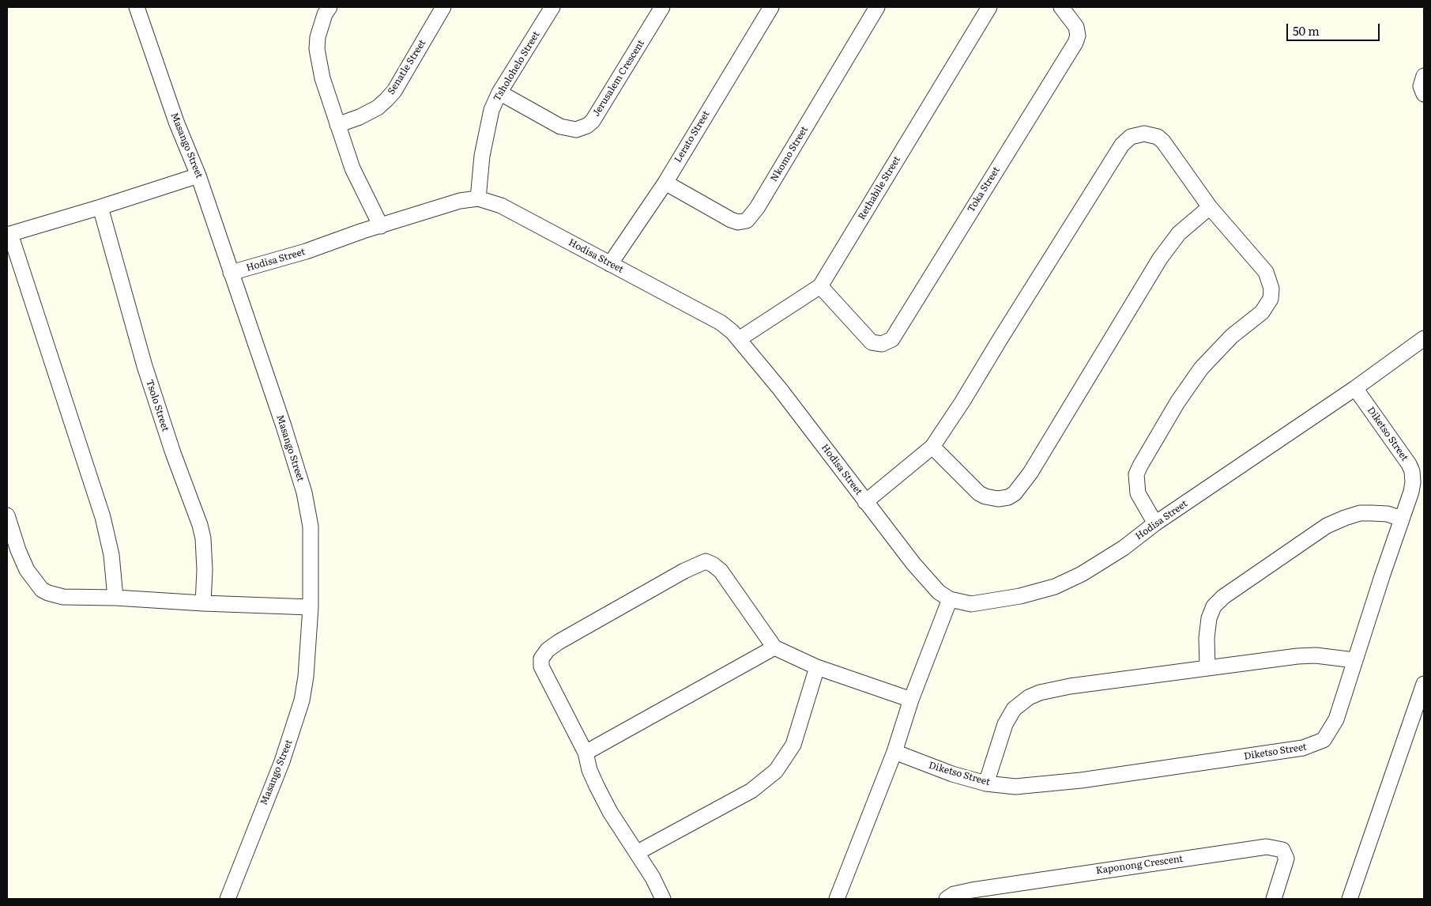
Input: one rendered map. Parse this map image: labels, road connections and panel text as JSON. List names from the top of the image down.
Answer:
{
  "streets": {
    "street": [
      "Tsholohelo Street",
      "Senatle Street",
      "Jerusalem Crescent",
      "Lerato Street",
      "Masango Street",
      "Nkomo Street",
      "Rethabile Street",
      "Toka Street",
      "Hodisa Street",
      "Tsolo Street",
      "Diketso Street",
      "Kaponong Crescent"
    ]
  },
  "crossings": [
    ["Tsholohelo Street", "Jerusalem Crescent"],
    ["Tsholohelo Street", "Hodisa Street"],
    ["Lerato Street", "Nkomo Street"],
    ["Lerato Street", "Hodisa Street"],
    ["Masango Street", "Hodisa Street"],
    ["Rethabile Street", "Toka Street"],
    ["Rethabile Street", "Hodisa Street"],
    ["Hodisa Street", "Diketso Street"]
  ],
  "scale_bar": "50 m"
}
